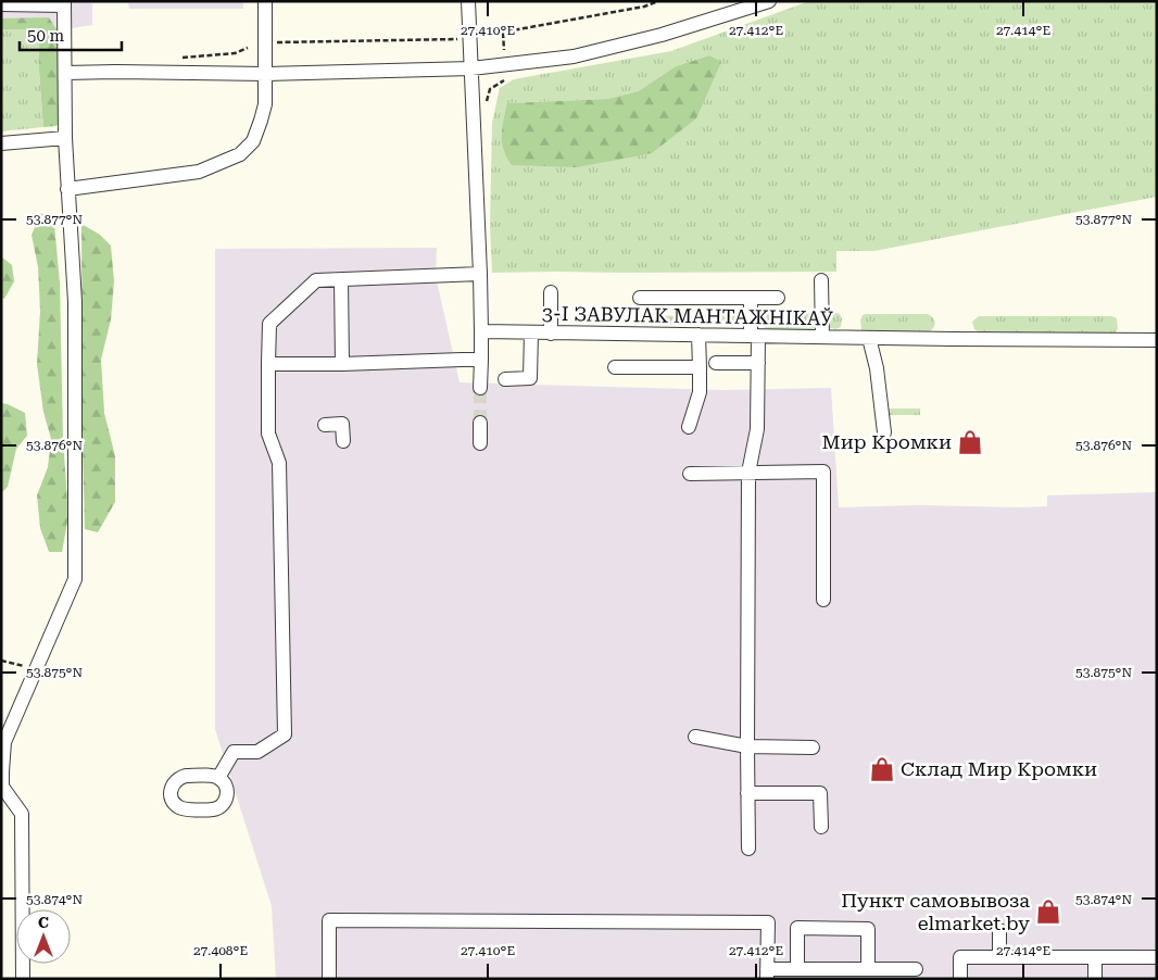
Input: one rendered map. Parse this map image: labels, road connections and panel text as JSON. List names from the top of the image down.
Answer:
{
  "streets": {
    "street": ["3-І ЗАВУЛАК МАНТАЖНІКАЎ"]
  },
  "places": {
    "shop": ["Мир Кромки", "Склад Мир Кромки", "Пункт самовывоза elmarket.by"]
  },
  "scale_bar": "50 m",
  "north": "top",
  "coordinates": [
    "27.410°E",
    "27.412°E",
    "27.414°E",
    "53.877°N",
    "53.876°N",
    "53.875°N",
    "53.874°N",
    "27.408°E"
  ]
}
